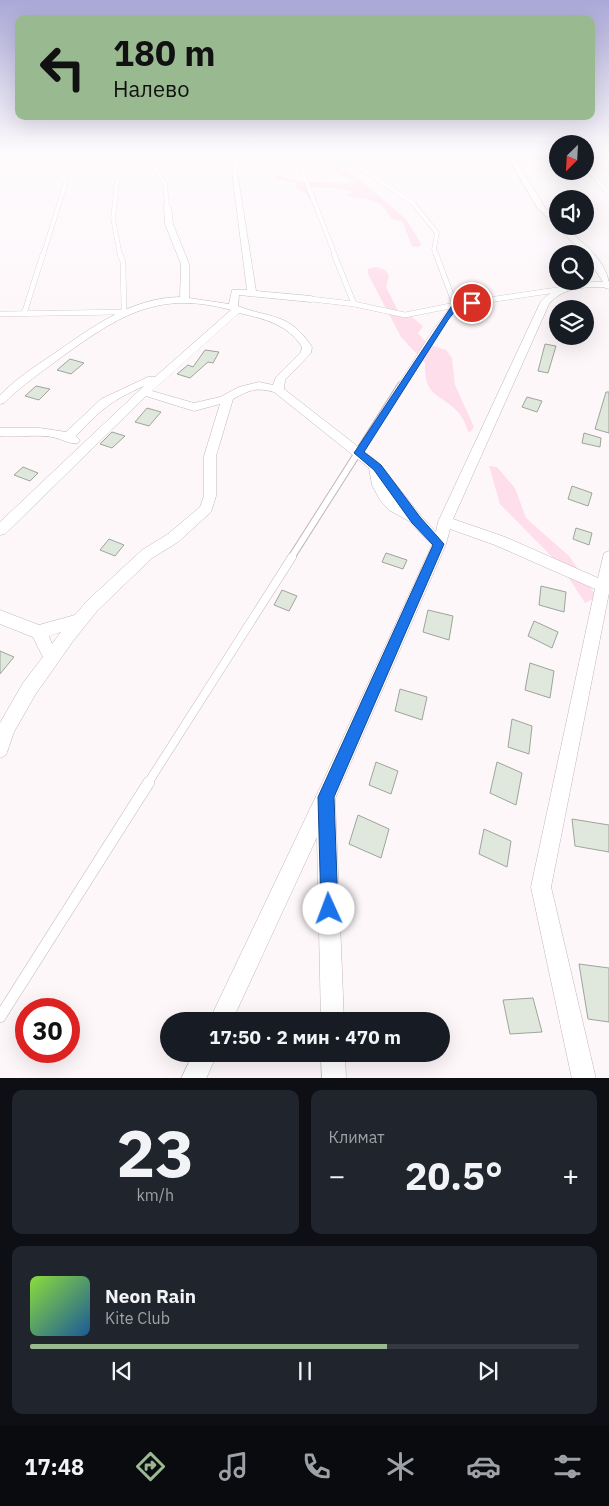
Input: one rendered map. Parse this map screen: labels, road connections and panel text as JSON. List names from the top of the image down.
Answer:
{
  "north": "bottom left",
  "page": {
    "turn": ["180 m", "Налево"],
    "limit": "30",
    "trip": "17:50 · 2 мин · 470 m",
    "tile": [
      ["23", "km/h"],
      "Климат"
    ],
    "heat": ["−", "20.5°", "+"],
    "song": ["Neon Rain", "Kite Club"],
    "tabs": "17:48"
  }
}
